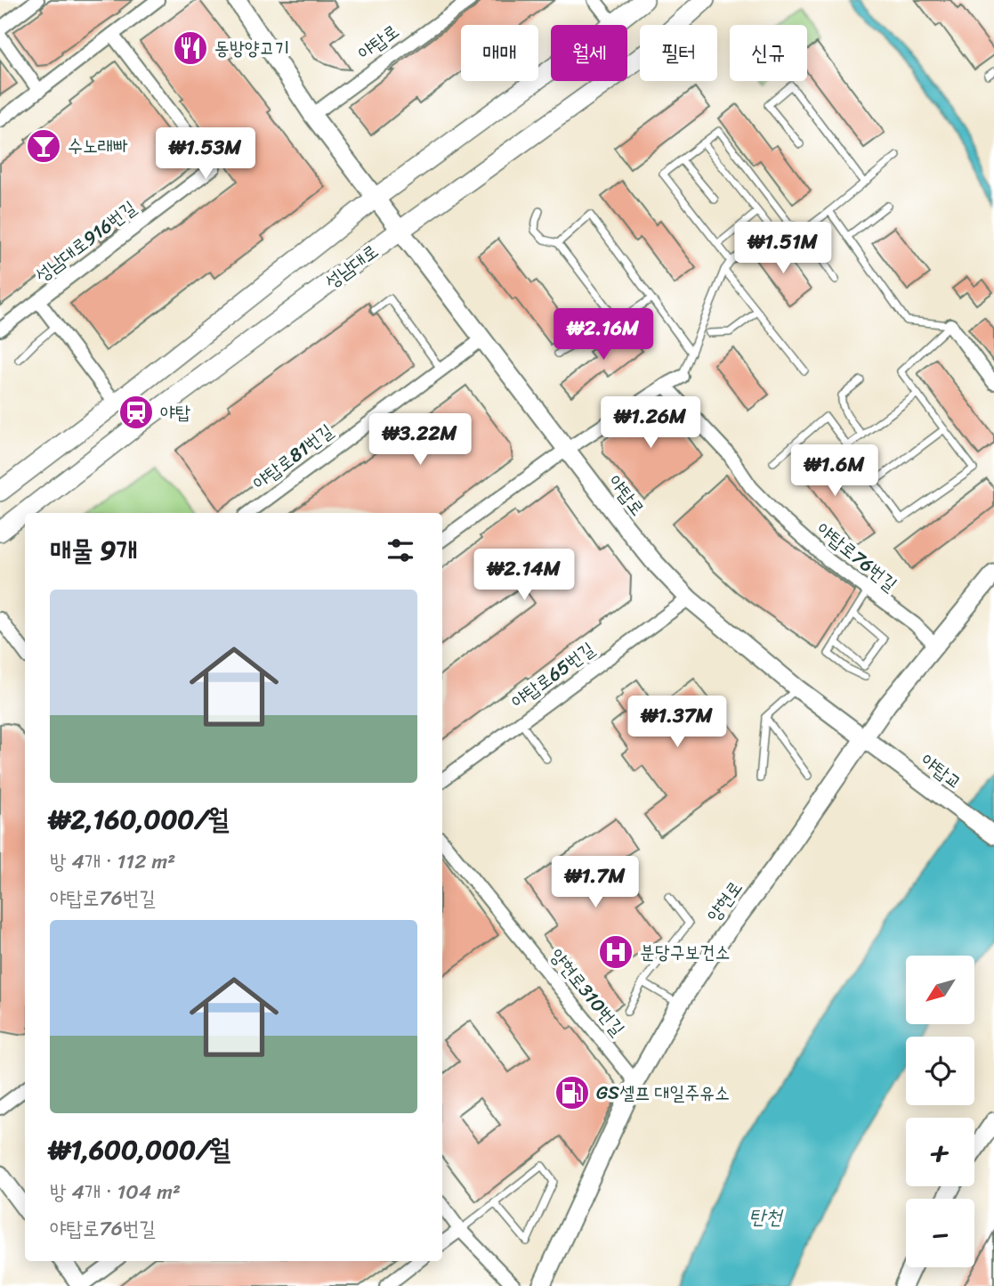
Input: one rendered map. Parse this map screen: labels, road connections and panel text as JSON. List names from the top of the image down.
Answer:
{
  "streets": {
    "main road": ["성남대로"],
    "street": [
      "야탑로",
      "성남대로916번길",
      "야탑로81번길",
      "야탑로76번길",
      "야탑로65번길",
      "야탑교",
      "양현로",
      "양현로310번길"
    ]
  },
  "crossings": [
    ["야탑로", "성남대로"],
    ["야탑로", "야탑로81번길"],
    ["야탑로", "야탑로65번길"],
    ["야탑로", "야탑교"],
    ["야탑로", "양현로"],
    ["성남대로916번길", "성남대로"],
    ["야탑로76번길", "양현로"],
    ["양현로", "양현로310번길"]
  ],
  "water": ["탄천"],
  "places": {
    "restaurant": ["동방양고기"],
    "bar": ["수노래빠"],
    "station": ["야탑"],
    "hospital": ["분당구보건소"],
    "fuel station": ["GS셀프 대일주유소"]
  },
  "north": "bottom left",
  "page": {
    "chip": [
      "매매",
      "월세",
      "필터",
      "신규"
    ],
    "price": [
      "₩1.53M",
      "₩1.51M",
      "₩2.16M",
      "₩1.26M",
      "₩3.22M",
      "₩1.6M",
      "₩2.14M",
      "₩1.37M",
      "₩1.7M"
    ],
    "heading": "매물 9개",
    "list": [
      {
        "name": "₩2,160,000/월",
        "note": "방 4개 · 112 m² · 야탑로76번길"
      },
      {
        "name": "₩1,600,000/월",
        "note": "방 4개 · 104 m² · 야탑로76번길"
      }
    ],
    "map_buttons": ["+", "−"]
  }
}
